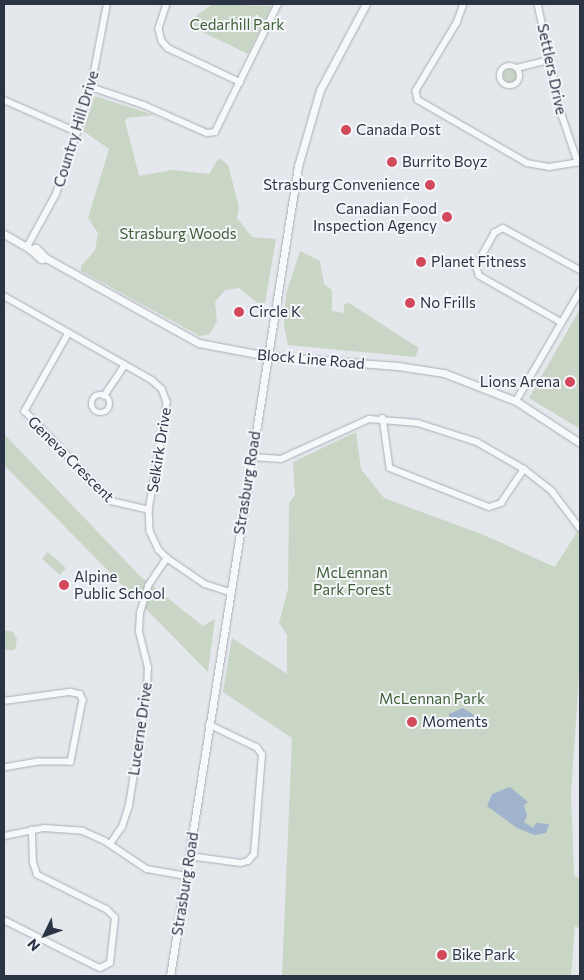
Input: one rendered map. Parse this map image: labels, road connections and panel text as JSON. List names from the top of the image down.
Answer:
{
  "streets": {
    "street": [
      "Settlers Drive",
      "Country Hill Drive",
      "Block Line Road",
      "Selkirk Drive",
      "Geneva Crescent",
      "Strasburg Road",
      "Lucerne Drive"
    ]
  },
  "crossings": [
    ["Country Hill Drive", "Block Line Road"],
    ["Block Line Road", "Strasburg Road"],
    ["Selkirk Drive", "Geneva Crescent"],
    ["Selkirk Drive", "Strasburg Road"],
    ["Selkirk Drive", "Lucerne Drive"]
  ],
  "parks": [
    "Cedarhill Park",
    "Strasburg Woods",
    "McLennan Park Forest",
    "McLennan Park"
  ],
  "places": [
    "Canada Post",
    "Burrito Boyz",
    "Strasburg Convenience",
    "Canadian Food Inspection Agency",
    "Planet Fitness",
    "No Frills",
    "Circle K",
    "Lions Arena",
    "Alpine Public School",
    "Moments",
    "Bike Park"
  ],
  "north": "bottom left"
}
